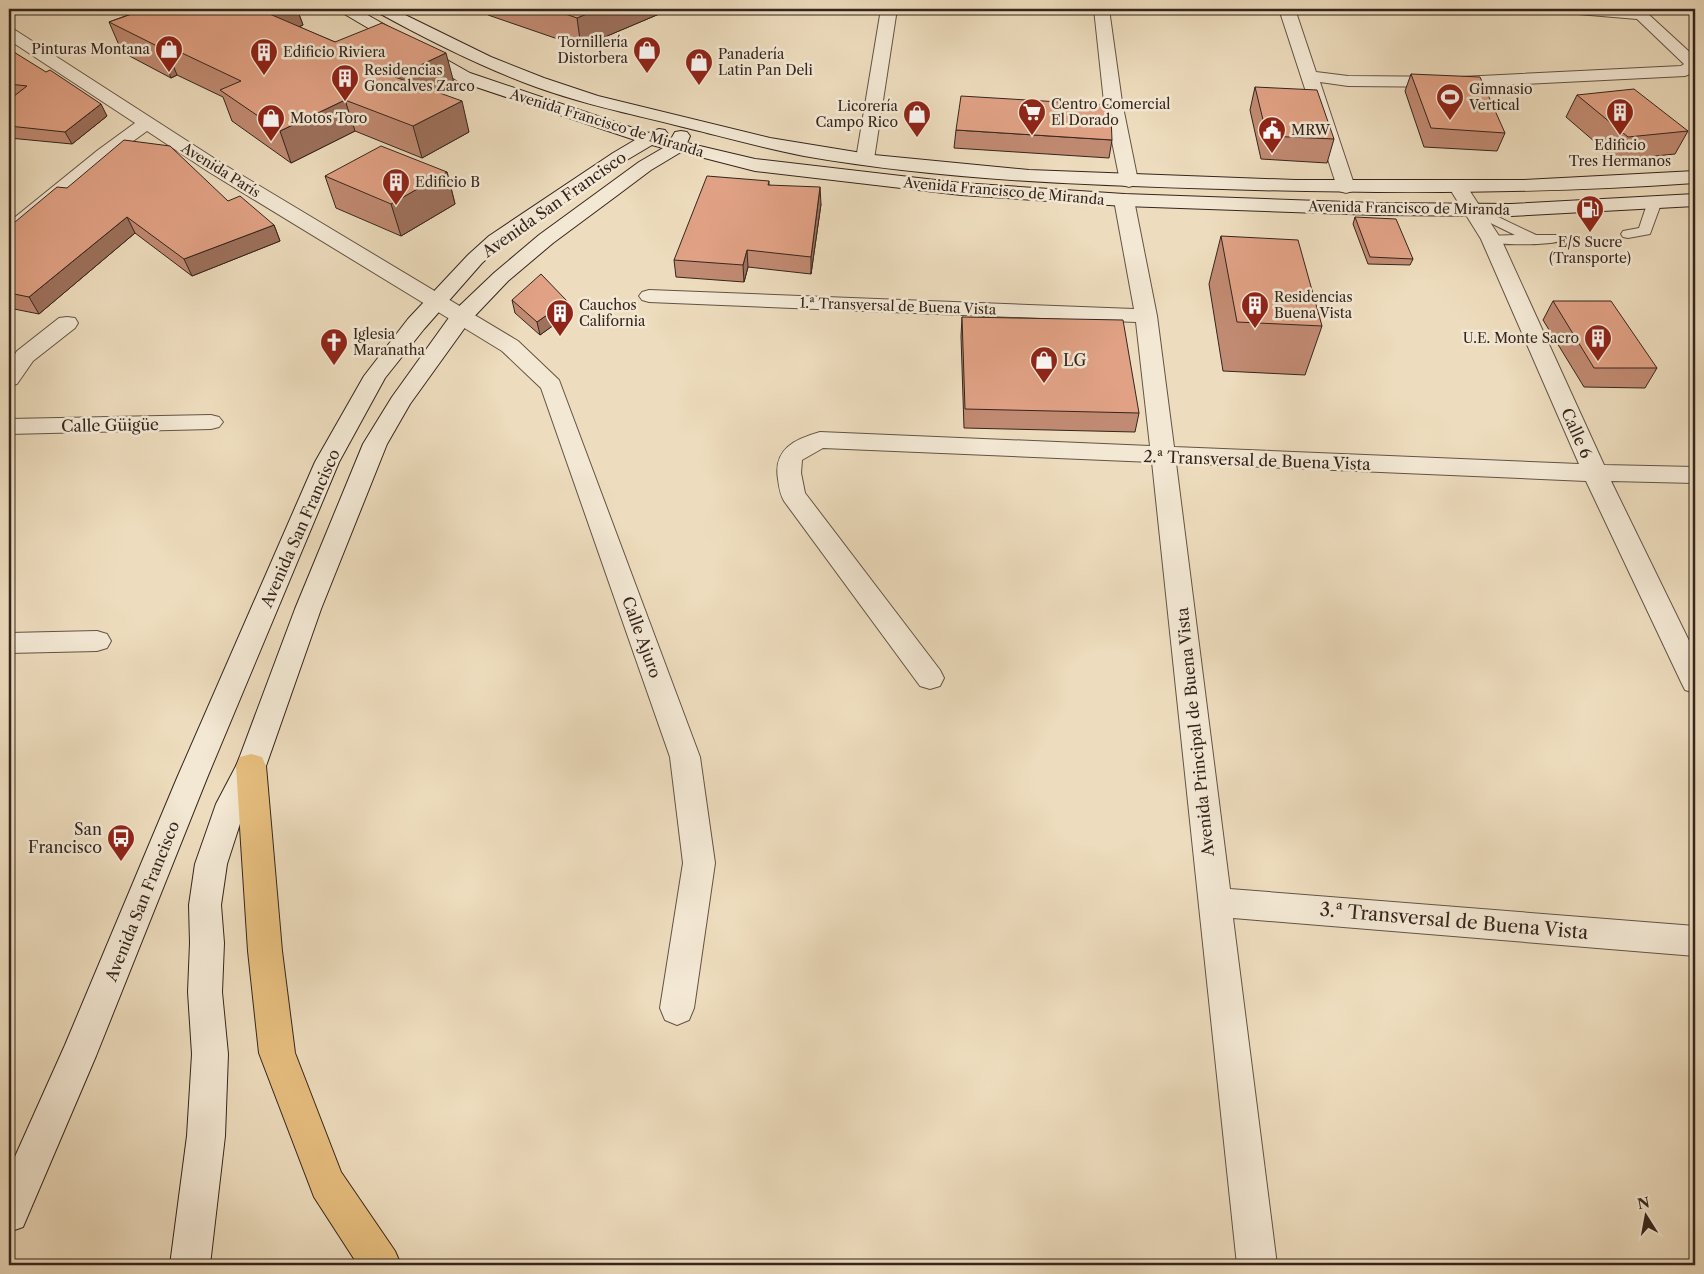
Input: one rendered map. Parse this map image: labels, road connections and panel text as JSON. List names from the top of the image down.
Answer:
{
  "streets": {
    "street": [
      "Avenida Francisco de Miranda",
      "Avenida París",
      "Avenida San Francisco",
      "1.ª Transversal de Buena Vista",
      "Calle Güigüe",
      "Calle 6",
      "2.ª Transversal de Buena Vista",
      "Calle Ajuro",
      "Avenida Principal de Buena Vista",
      "3.ª Transversal de Buena Vista"
    ]
  },
  "crossings": [
    ["Avenida Francisco de Miranda", "Avenida San Francisco"],
    ["Avenida Francisco de Miranda", "Calle 6"],
    ["Avenida Francisco de Miranda", "Avenida Principal de Buena Vista"],
    ["Avenida París", "Avenida San Francisco"],
    ["Avenida París", "Calle Ajuro"],
    ["Avenida San Francisco", "Calle Ajuro"],
    ["1.ª Transversal de Buena Vista", "Avenida Principal de Buena Vista"],
    ["Calle 6", "2.ª Transversal de Buena Vista"],
    ["2.ª Transversal de Buena Vista", "Avenida Principal de Buena Vista"],
    ["Avenida Principal de Buena Vista", "3.ª Transversal de Buena Vista"]
  ],
  "places": {
    "shop": [
      "Pinturas Montana",
      "Tornillería Distorbera",
      "Panadería Latin Pan Deli",
      "Licorería Campo Rico",
      "Motos Toro",
      "LG"
    ],
    "building": [
      "Edificio Riviera",
      "Residencias Goncalves Zarco",
      "Edificio Tres Hermanos",
      "Edificio B",
      "Residencias Buena Vista",
      "Cauchos California",
      "U.E. Monte Sacro"
    ],
    "sports": ["Gimnasio Vertical"],
    "supermarket": ["Centro Comercial El Dorado"],
    "public building": ["MRW"],
    "fuel station": ["E/S Sucre (Transporte)"],
    "church": ["Iglesia Maranatha"],
    "bus stop": ["San Francisco"]
  },
  "north": "top"
}
